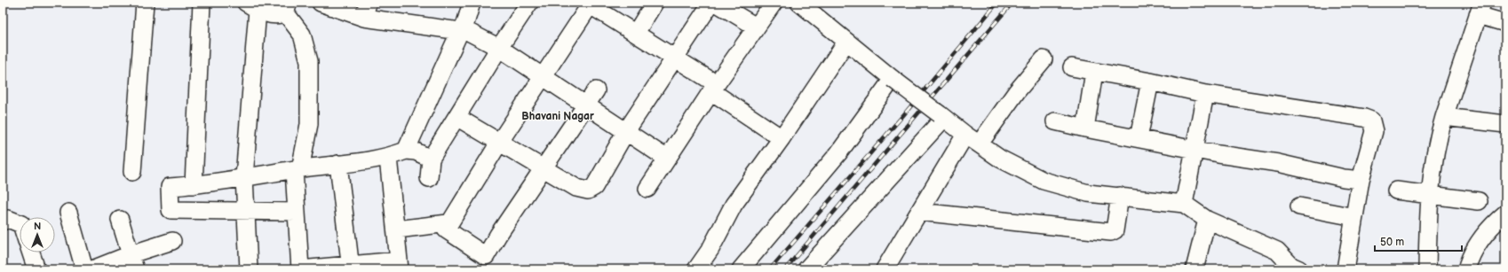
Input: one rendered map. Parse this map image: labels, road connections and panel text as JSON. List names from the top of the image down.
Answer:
{
  "districts": ["Bhavani Nagar"],
  "scale_bar": "50 m",
  "north": "top"
}
